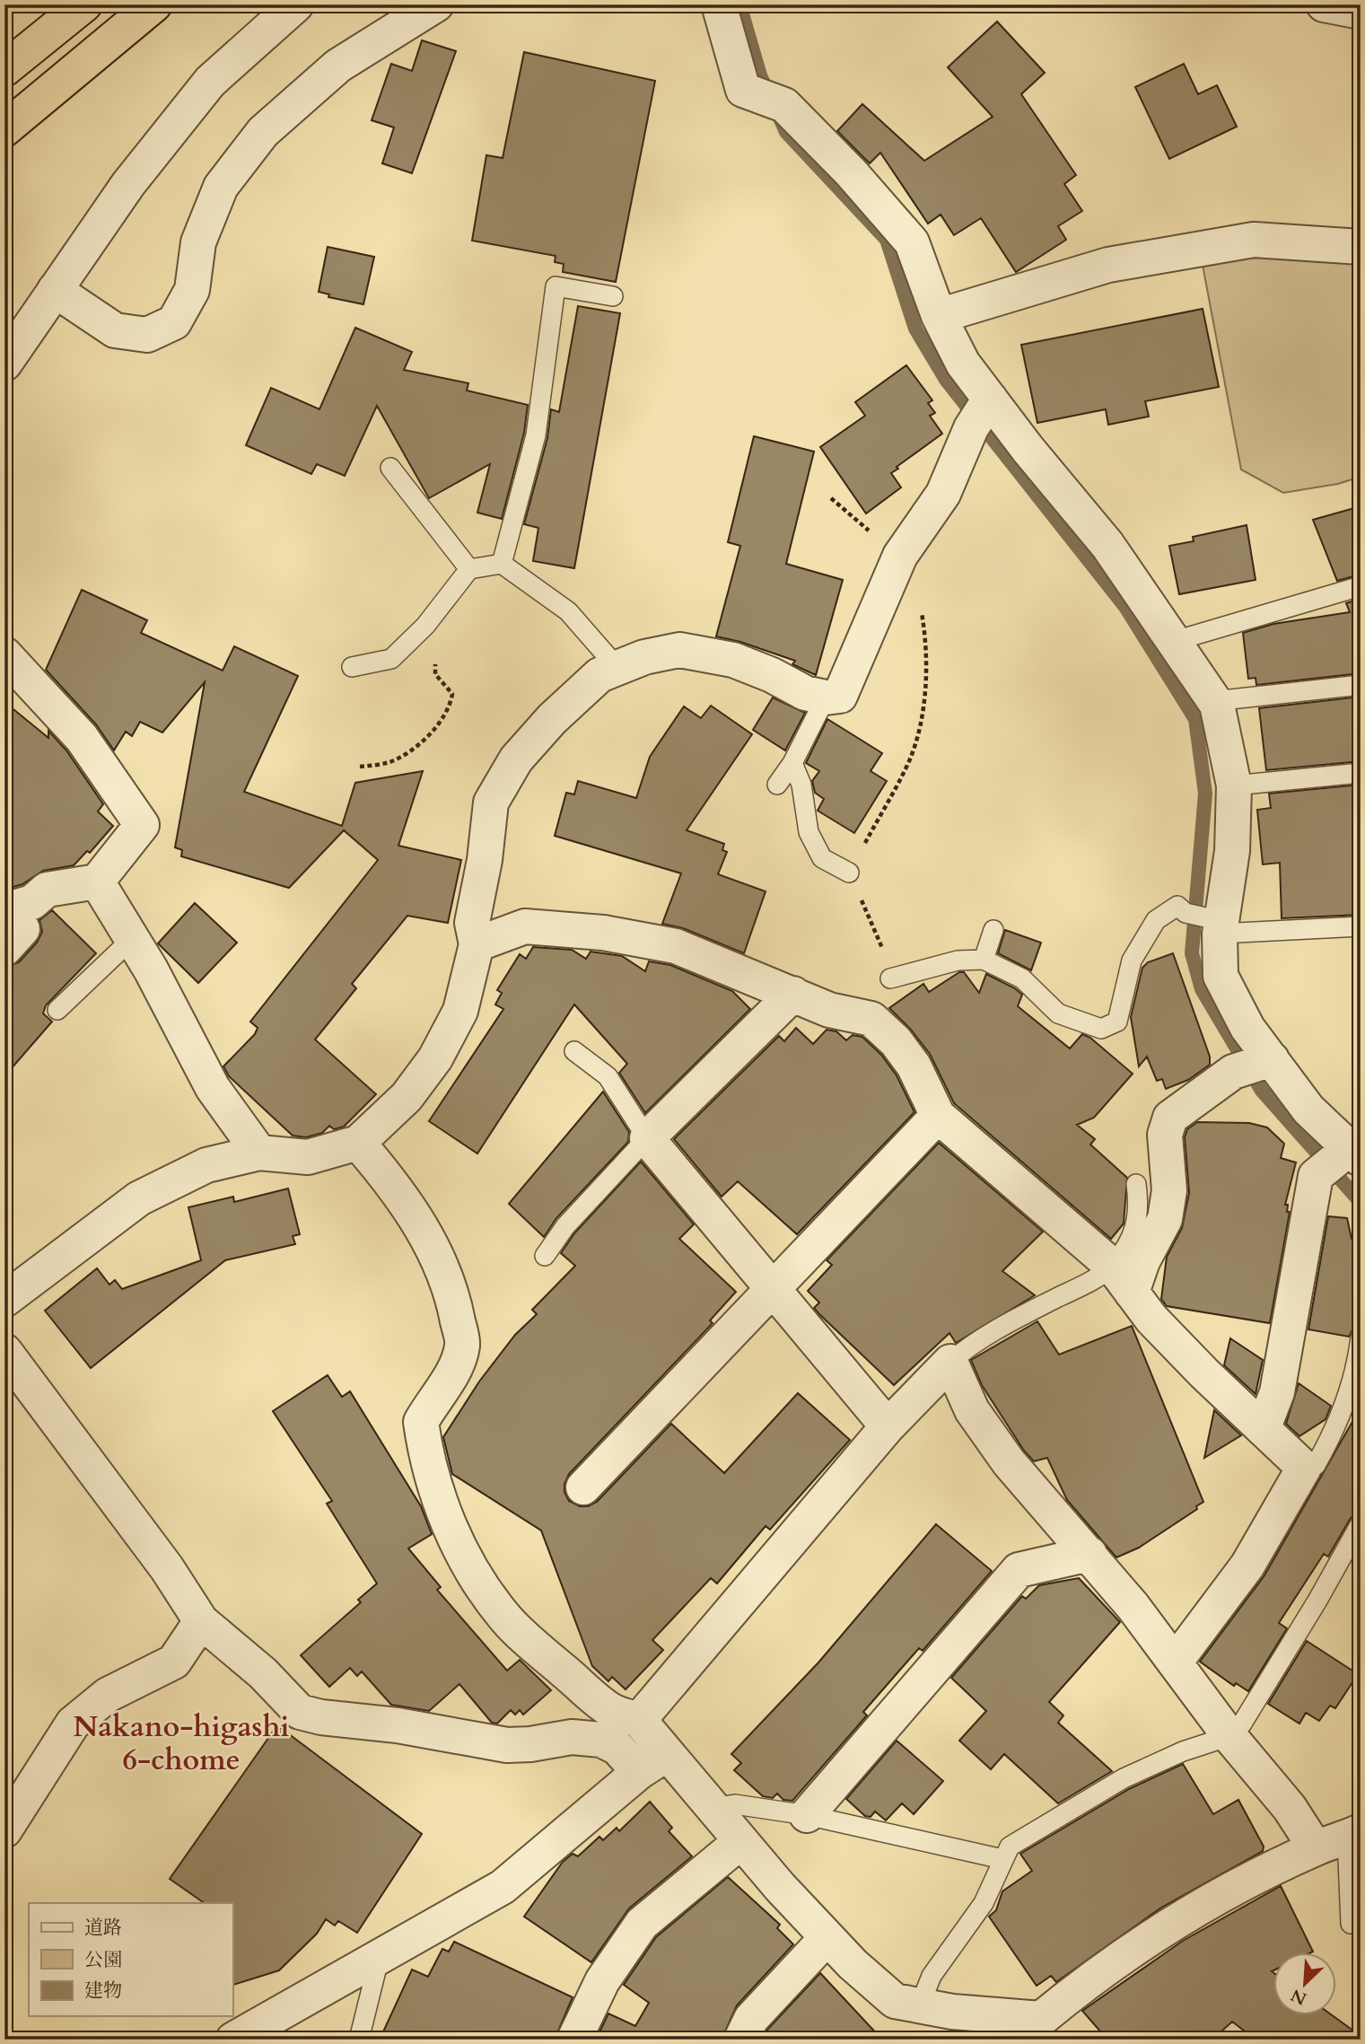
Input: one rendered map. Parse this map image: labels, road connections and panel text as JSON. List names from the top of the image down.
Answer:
{
  "districts": ["Nakano-higashi 6-chome"],
  "legend": ["道路", "公園", "建物"],
  "north": "bottom left"
}
